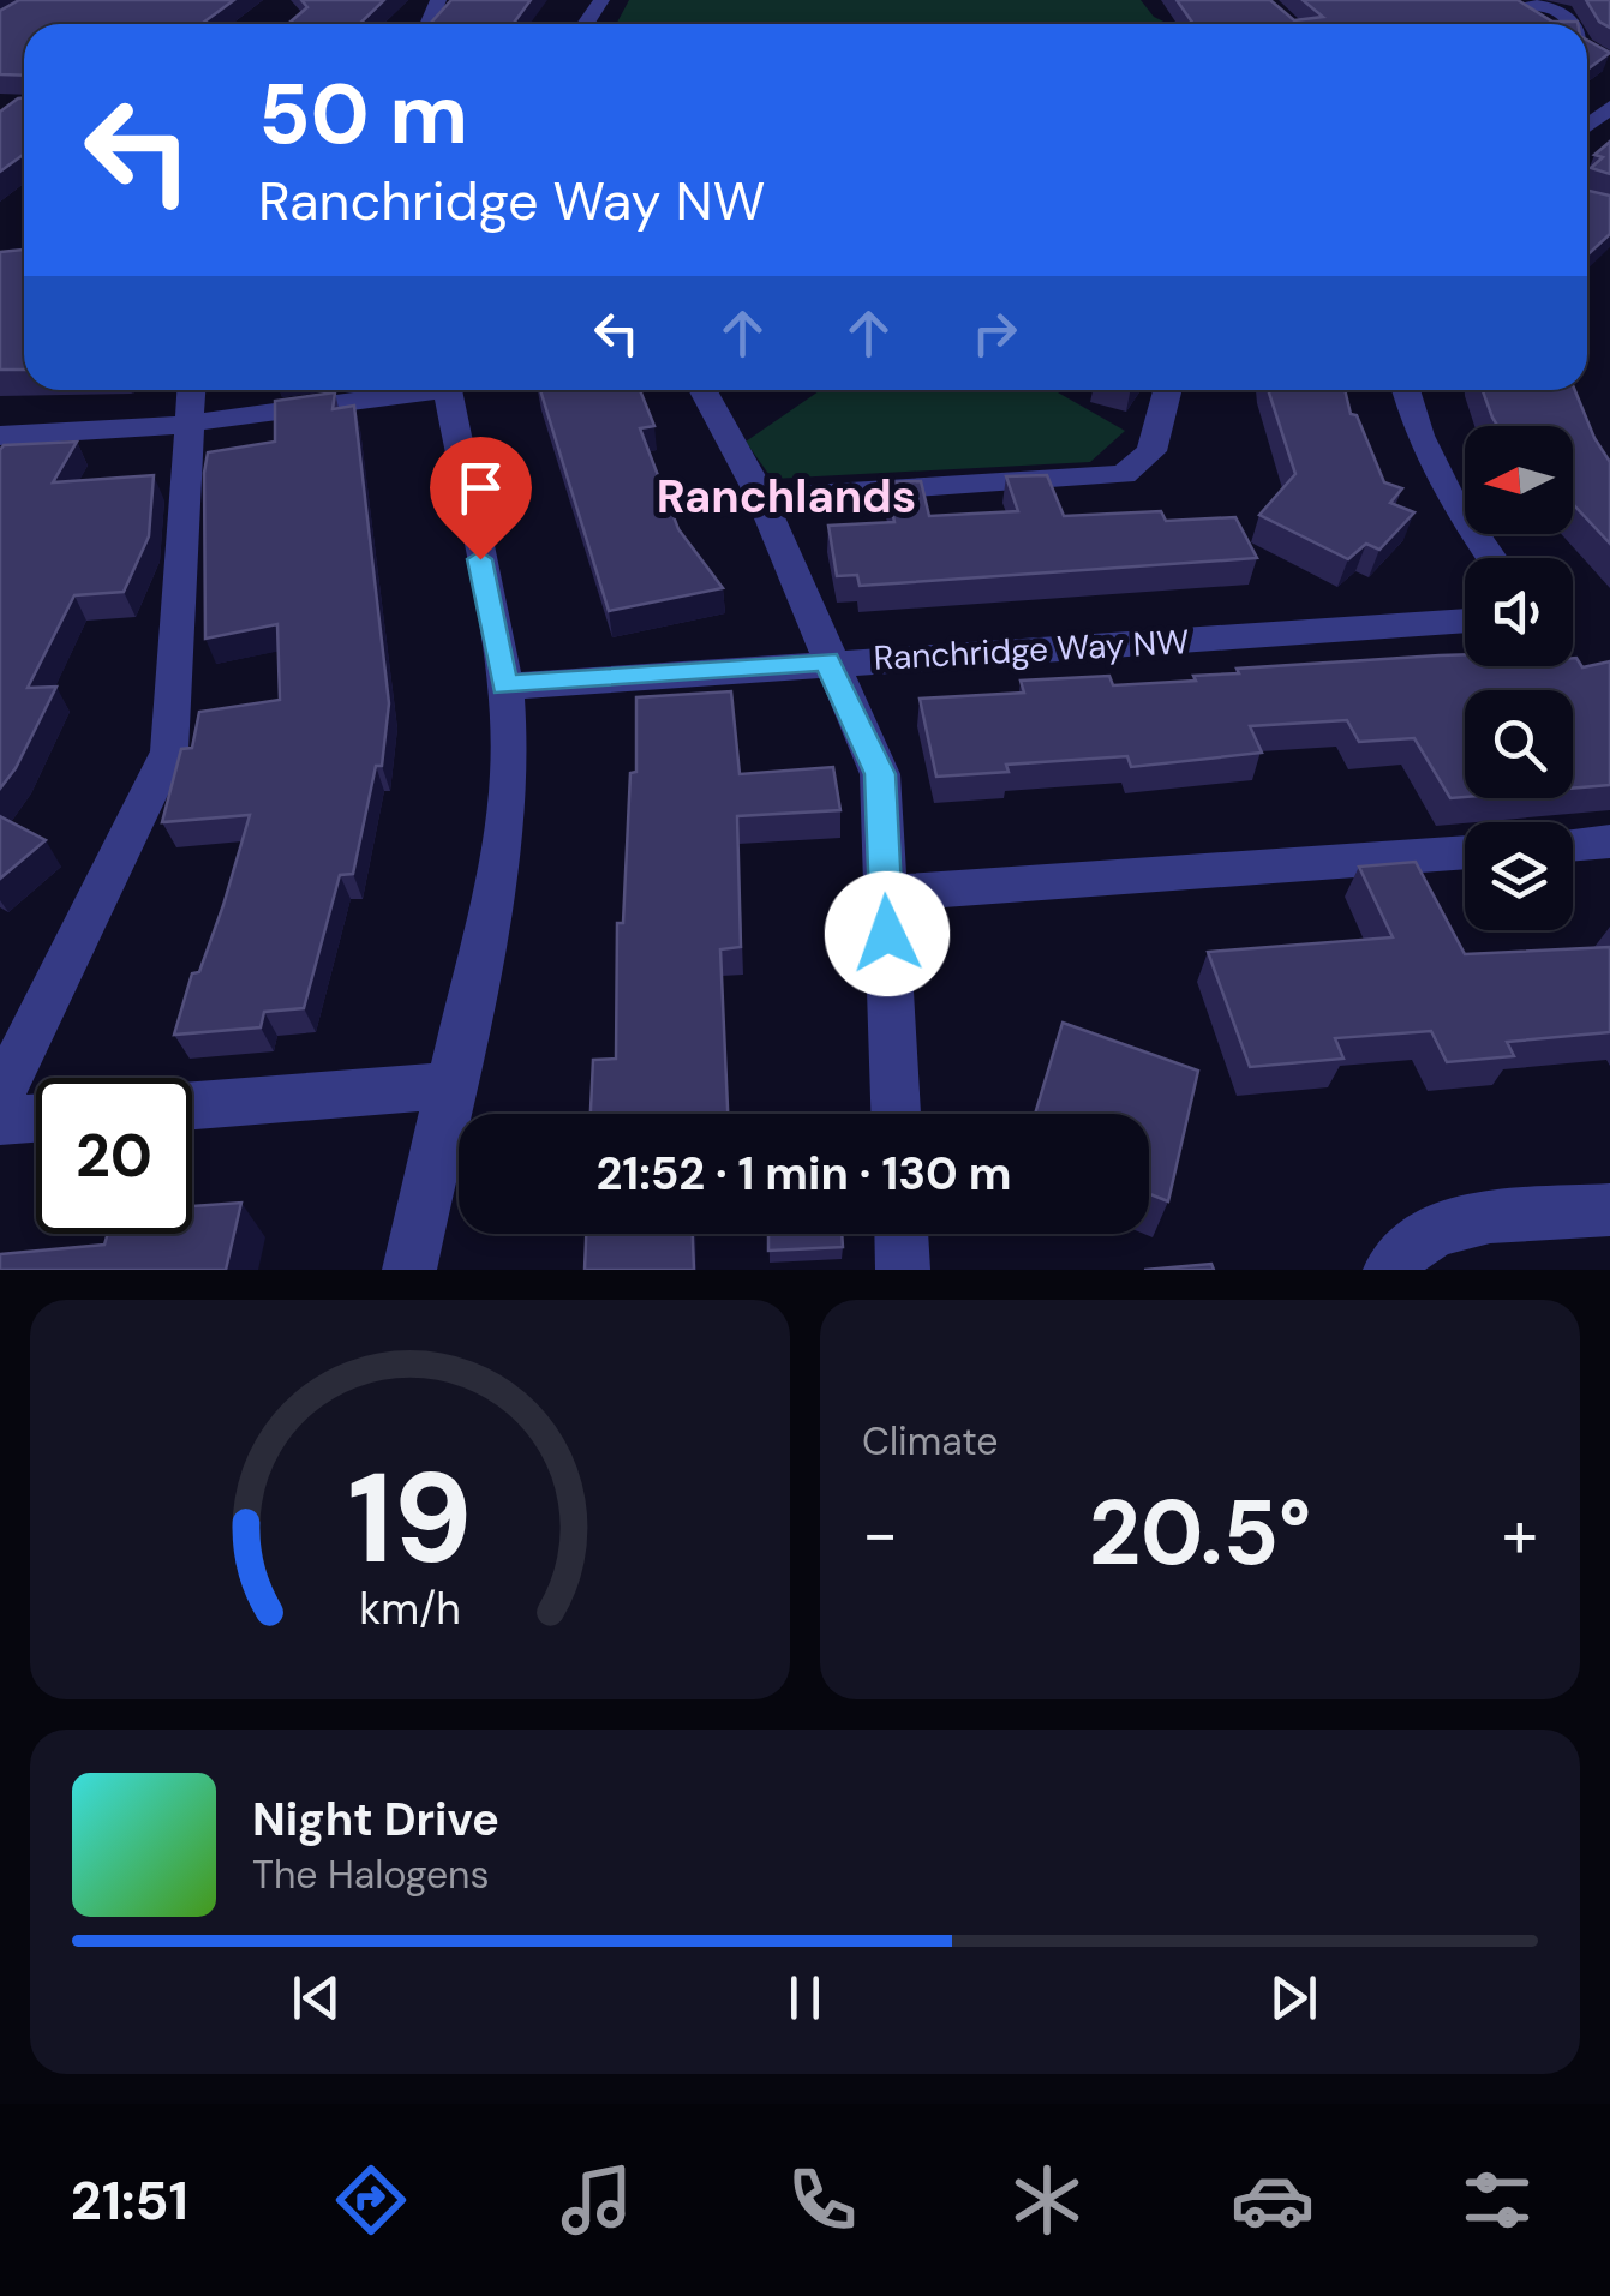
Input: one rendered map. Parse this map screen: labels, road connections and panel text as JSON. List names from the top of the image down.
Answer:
{
  "streets": {
    "street": ["Ranchridge Way NW"]
  },
  "districts": ["Ranchlands"],
  "north": "left",
  "page": {
    "turn": ["50 m", "Ranchridge Way NW"],
    "limit": "20",
    "trip": "21:52 · 1 min · 130 m",
    "tile": "Climate",
    "heat": ["−", "20.5°", "+"],
    "song": ["Night Drive", "The Halogens"],
    "tabs": "21:51",
    "gauge": ["19", "km/h"]
  }
}
